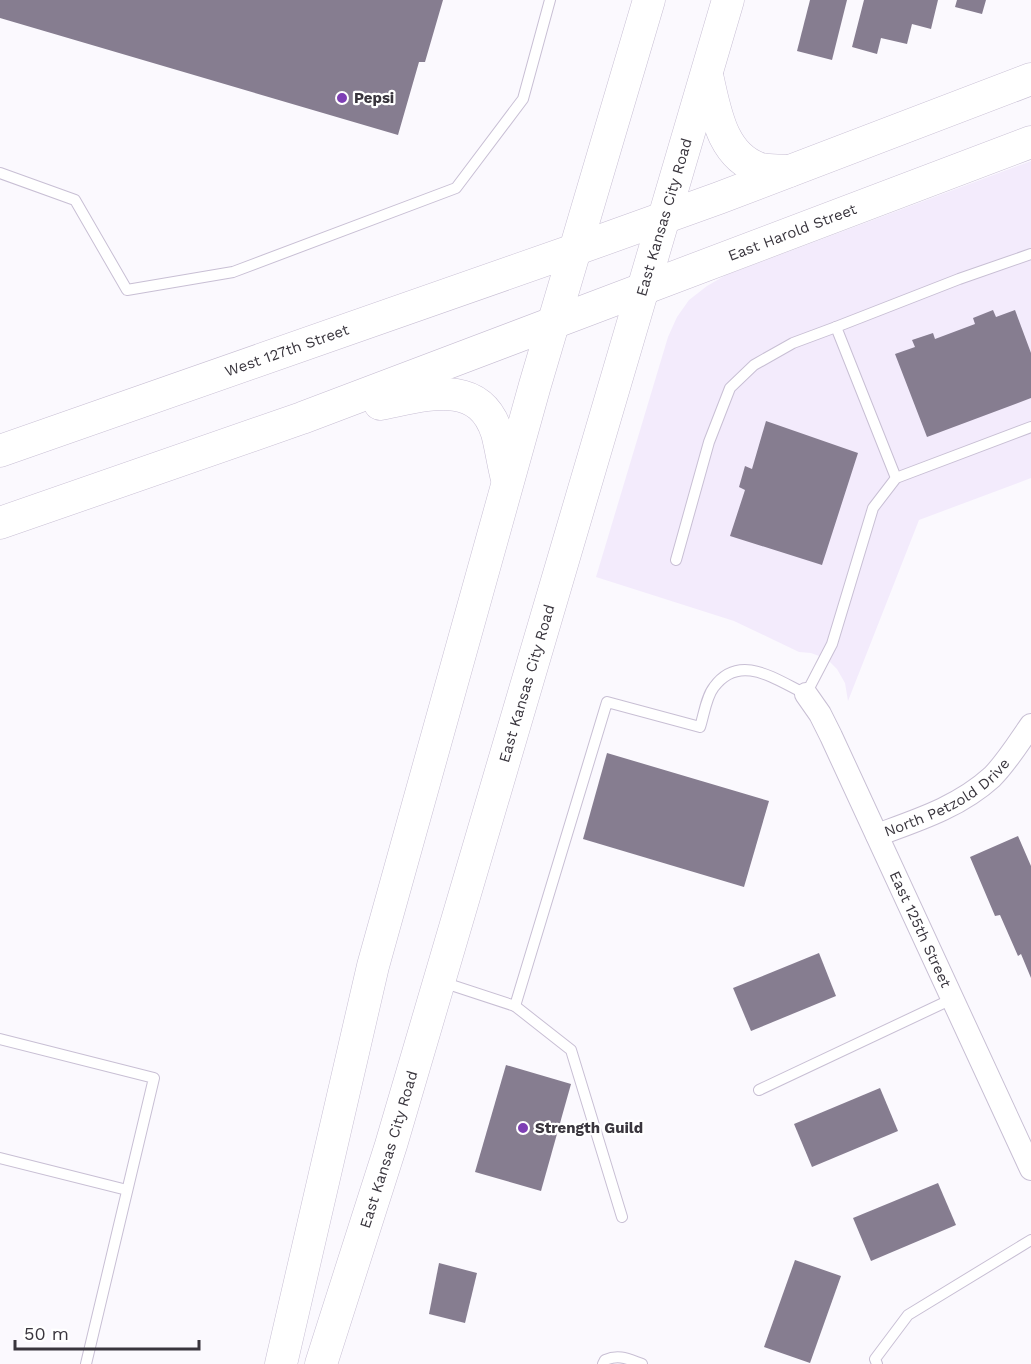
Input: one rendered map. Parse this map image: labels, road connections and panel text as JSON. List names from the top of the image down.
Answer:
{
  "streets": {
    "main road": ["East Kansas City Road", "East Harold Street", "West 127th Street"],
    "street": ["North Petzold Drive", "East 125th Street"]
  },
  "crossings": [
    ["East Kansas City Road", "East Harold Street"],
    ["North Petzold Drive", "East 125th Street"]
  ],
  "places": ["Pepsi", "Strength Guild"],
  "scale_bar": "50 m"
}
